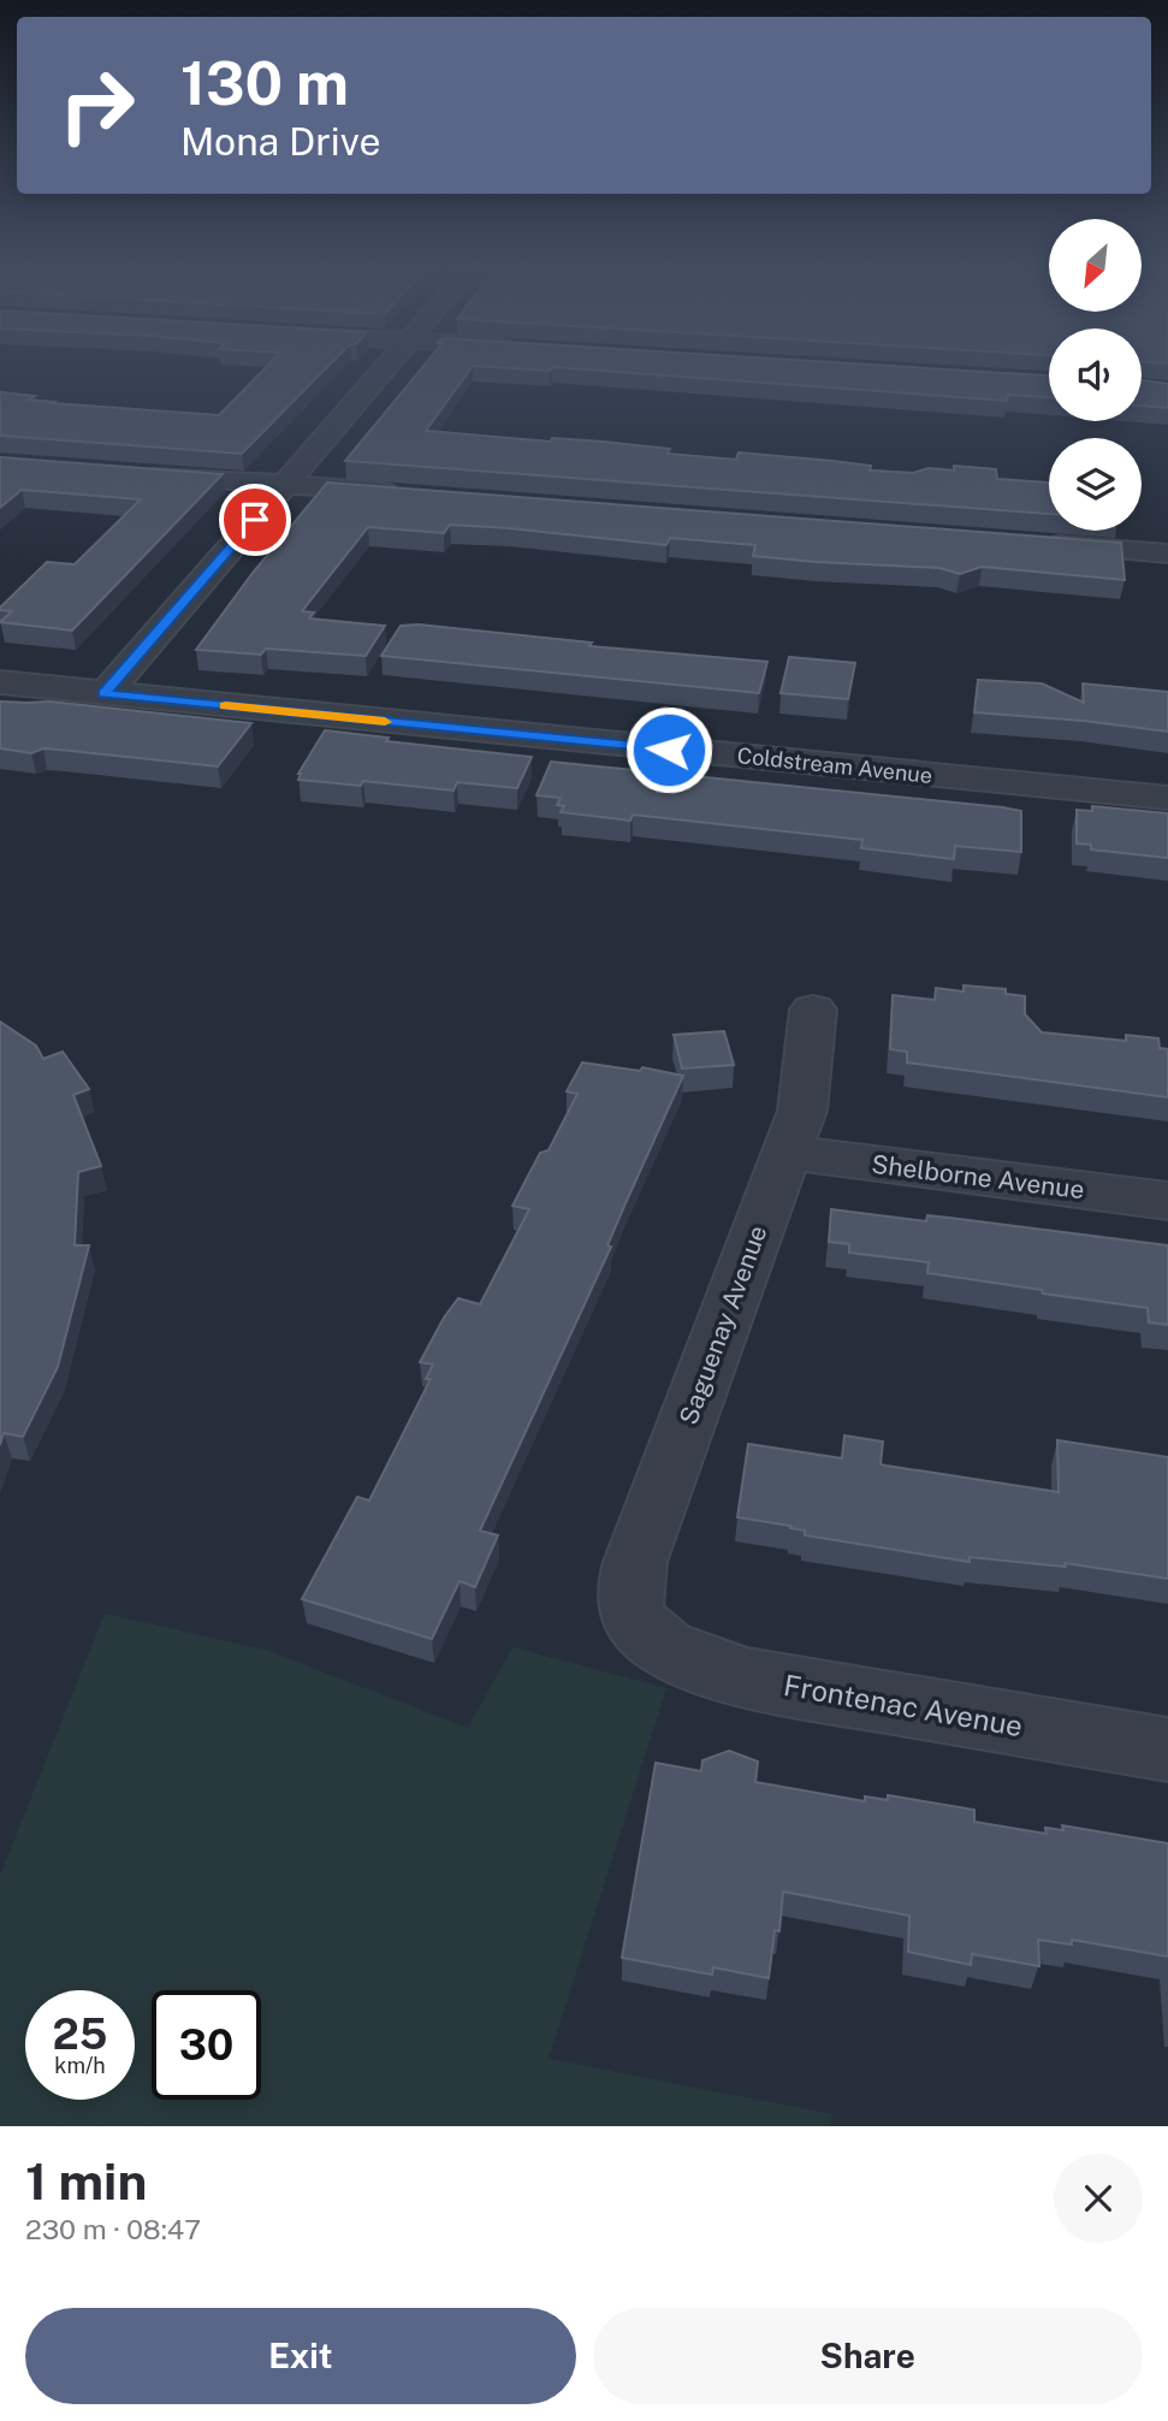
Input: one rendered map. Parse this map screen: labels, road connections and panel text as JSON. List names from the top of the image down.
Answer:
{
  "streets": {
    "street": [
      "Coldstream Avenue",
      "Shelborne Avenue",
      "Saguenay Avenue",
      "Frontenac Avenue"
    ]
  },
  "crossings": [
    ["Shelborne Avenue", "Saguenay Avenue"],
    ["Saguenay Avenue", "Frontenac Avenue"]
  ],
  "north": "bottom left",
  "page": {
    "turn": ["130 m", "Mona Drive"],
    "speed": "25 km/h",
    "limit": "30",
    "heading": ["1 min", "230 m · 08:47"],
    "buttons": ["Exit", "Share"]
  }
}
